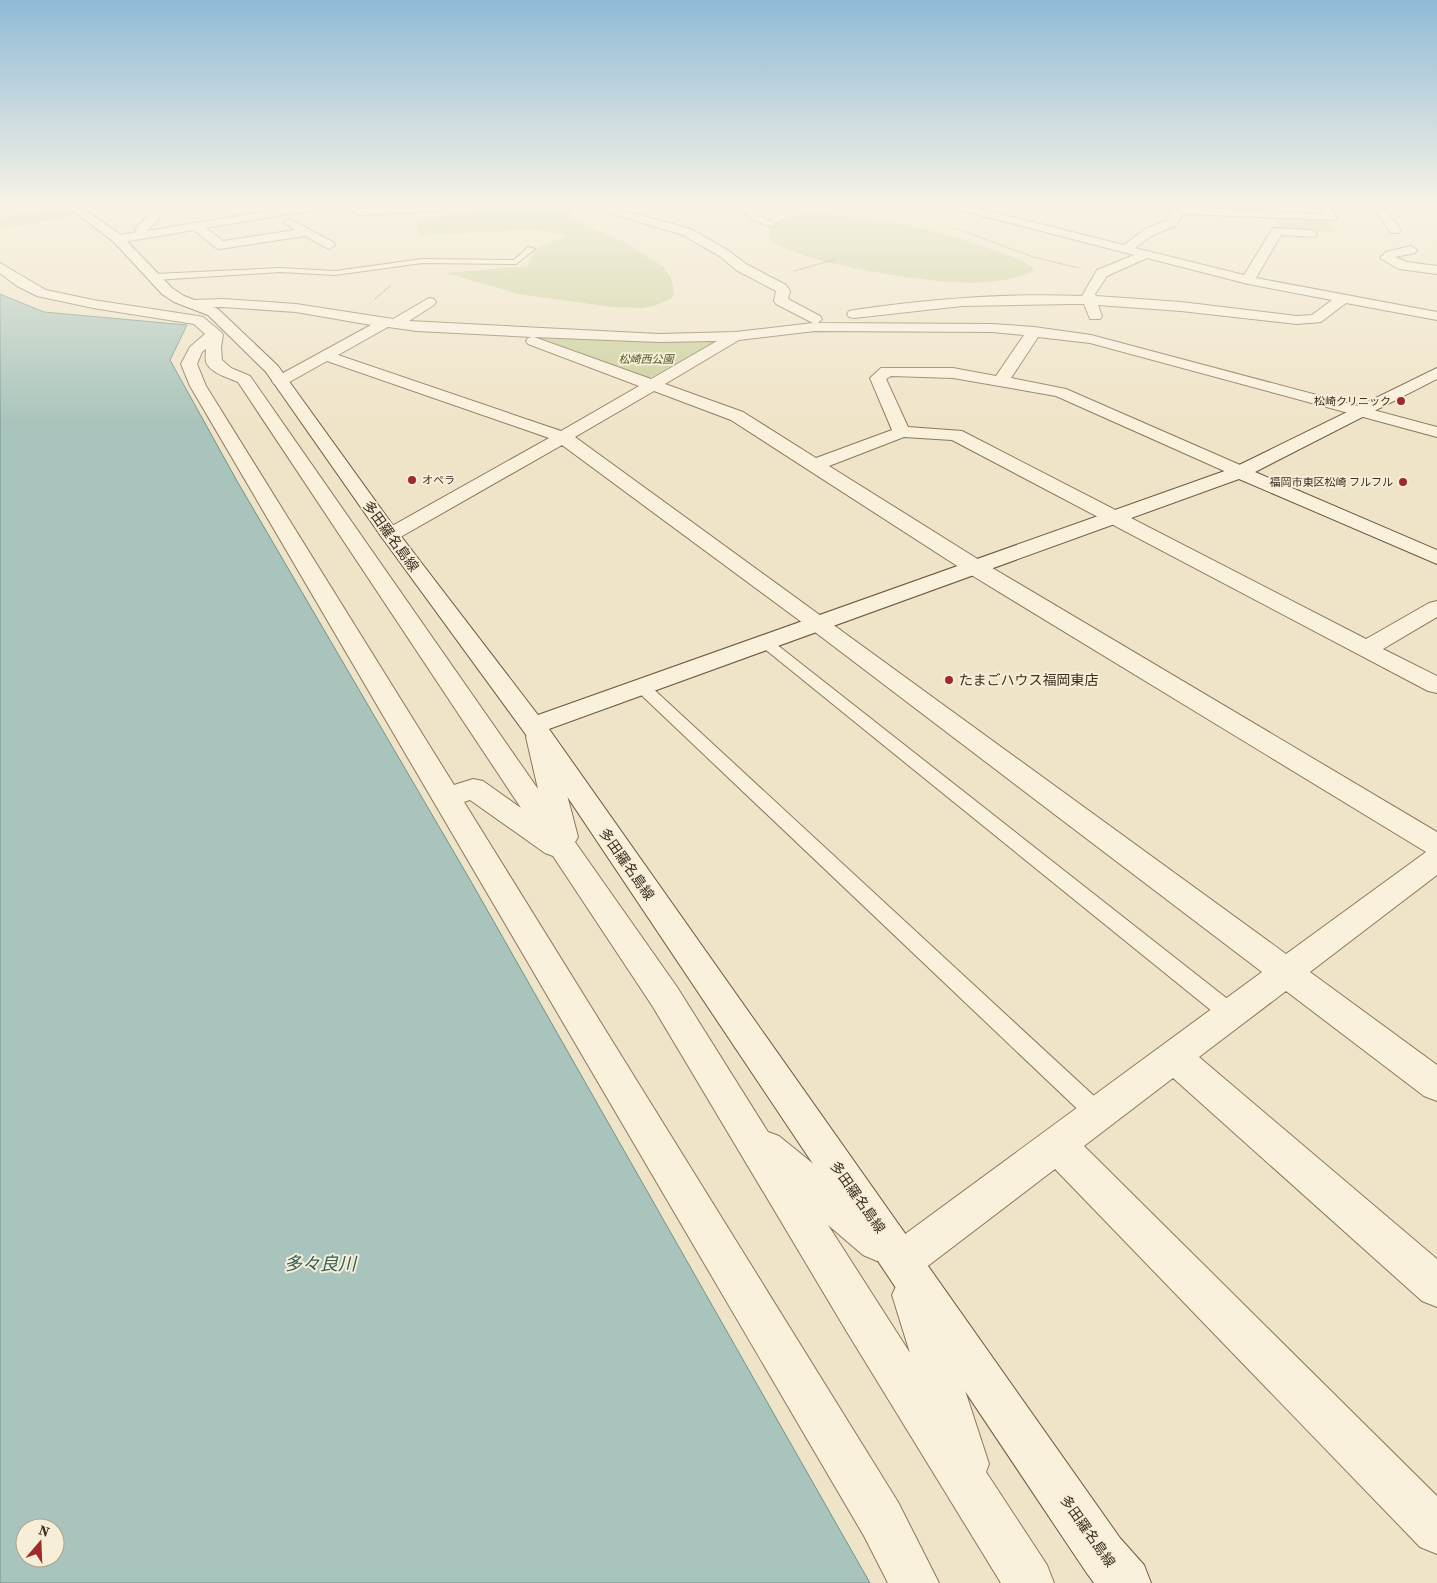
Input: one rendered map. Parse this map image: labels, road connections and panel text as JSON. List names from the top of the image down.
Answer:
{
  "streets": {
    "street": ["多田羅名島線"]
  },
  "water": ["多々良川"],
  "parks": ["松崎西公園"],
  "places": [
    "松崎クリニック",
    "オペラ",
    "福岡市東区松崎 フルフル",
    "たまごハウス福岡東店"
  ],
  "north": "top"
}
